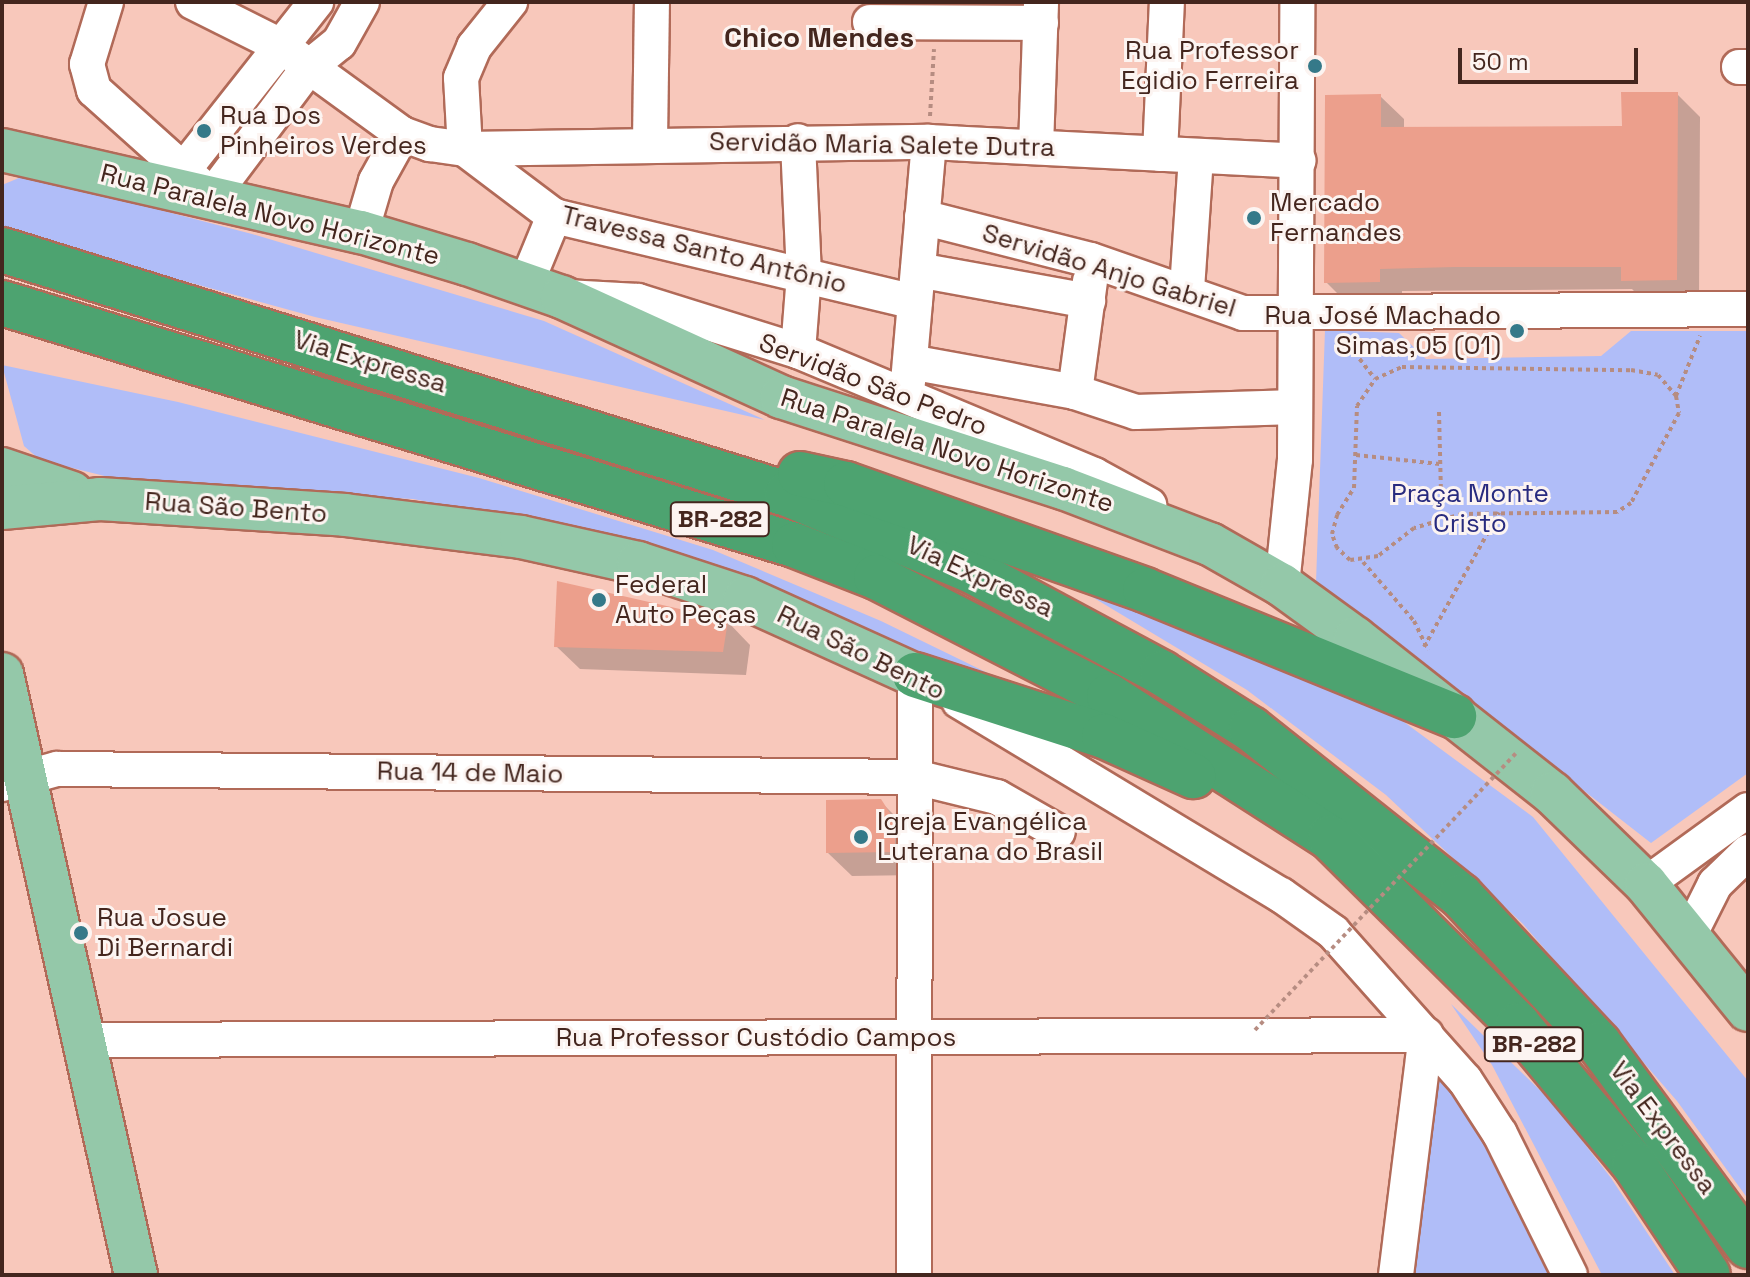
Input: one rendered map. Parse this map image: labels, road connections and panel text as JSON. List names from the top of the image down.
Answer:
{
  "streets": {
    "highway": ["Via Expressa", "BR-282"],
    "main road": ["Rua Paralela Novo Horizonte", "Rua São Bento"],
    "street": [
      "Servidão Maria Salete Dutra",
      "Travessa Santo Antônio",
      "Servidão Anjo Gabriel",
      "Servidão São Pedro",
      "Rua 14 de Maio",
      "Rua Professor Custódio Campos"
    ]
  },
  "crossings": [
    ["Servidão Maria Salete Dutra", "Travessa Santo Antônio"],
    ["Rua Paralela Novo Horizonte", "Servidão São Pedro"],
    ["Rua São Bento", "Rua Professor Custódio Campos"]
  ],
  "districts": ["Chico Mendes"],
  "parks": ["Praça Monte Cristo"],
  "places": [
    "Rua Professor Egidio Ferreira",
    "Rua Dos Pinheiros Verdes",
    "Mercado Fernandes",
    "Rua José Machado Simas,05 (01)",
    "Federal Auto Peças",
    "Igreja Evangélica Luterana do Brasil",
    "Rua Josue Di Bernardi"
  ],
  "scale_bar": "50 m"
}
